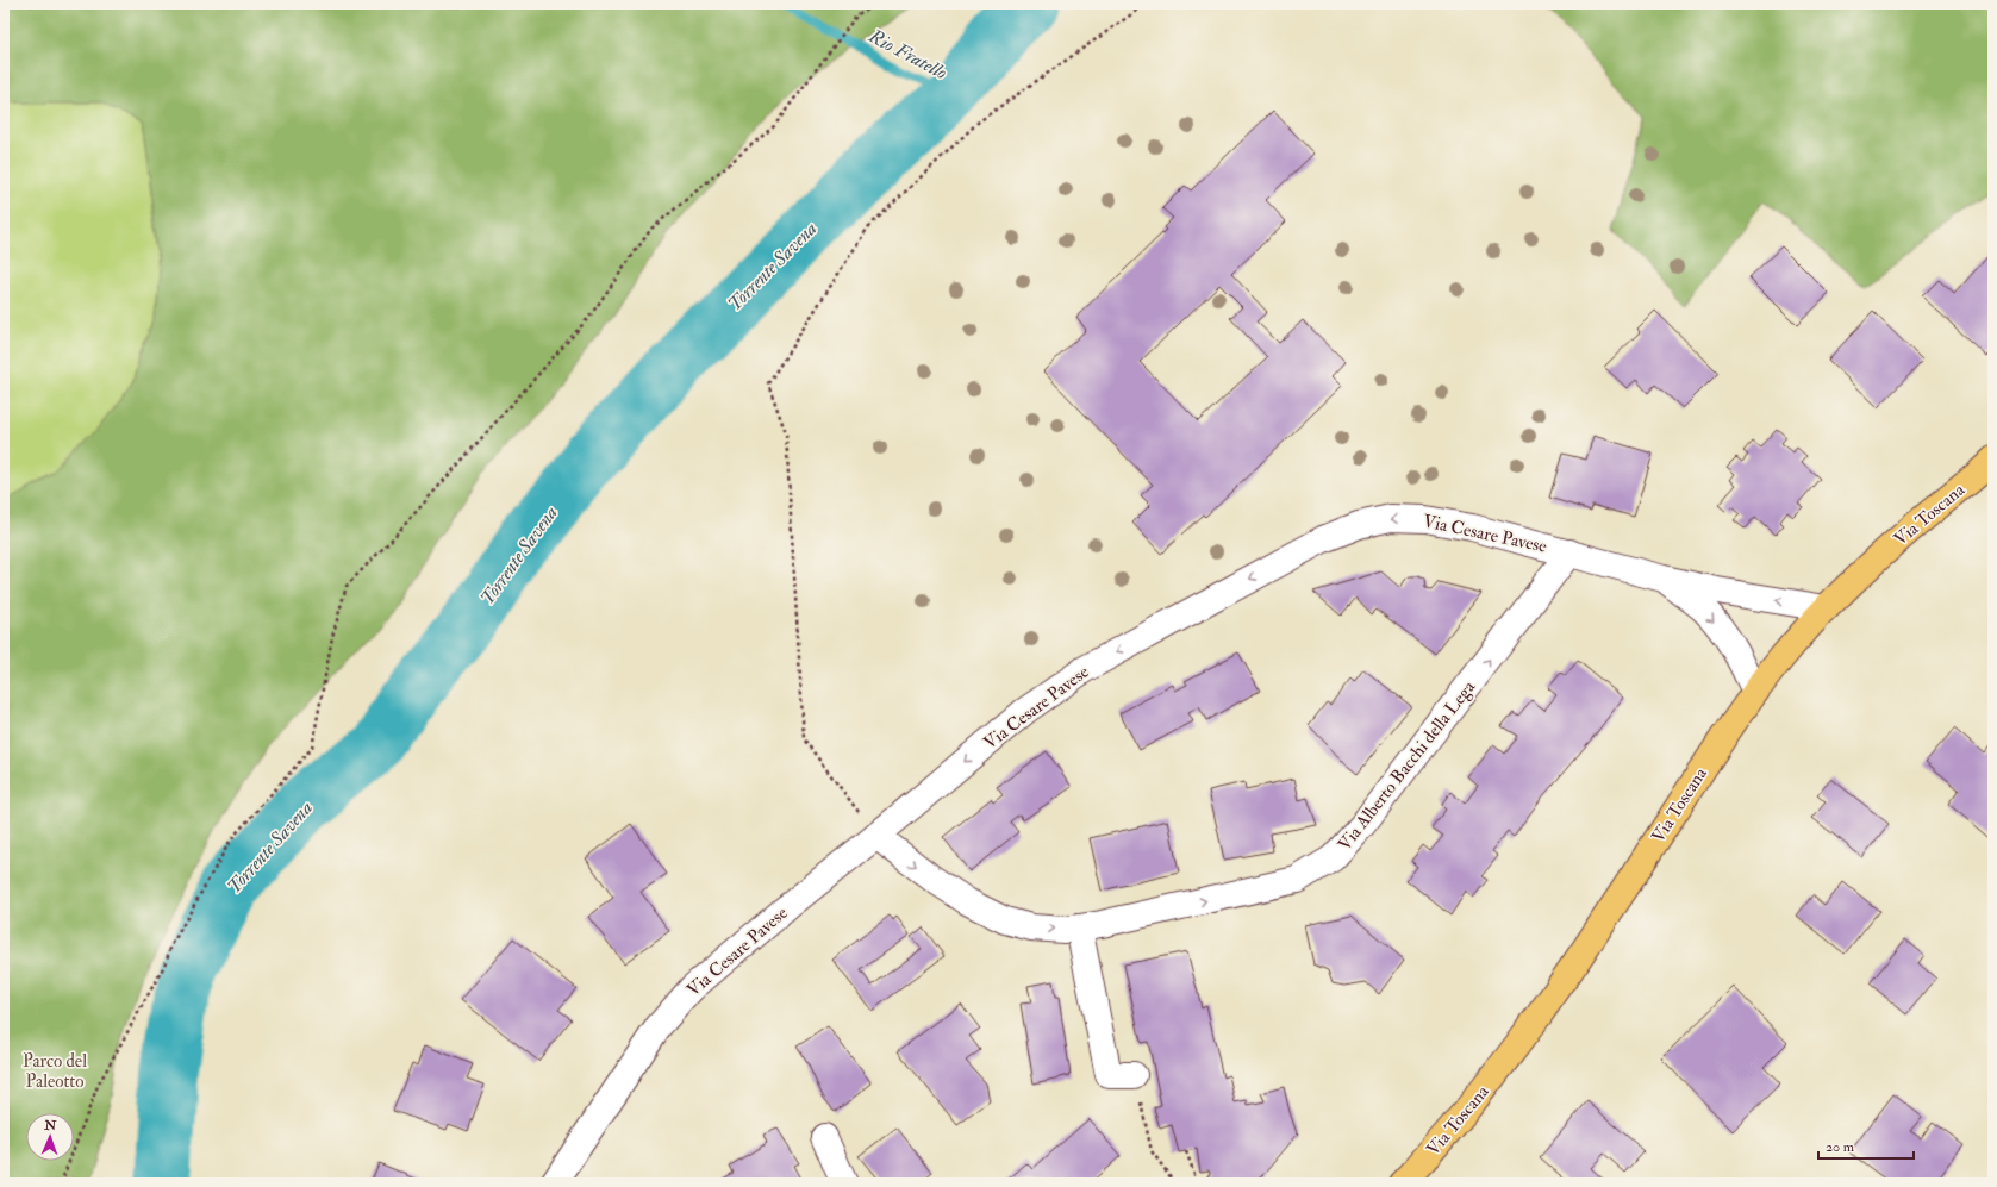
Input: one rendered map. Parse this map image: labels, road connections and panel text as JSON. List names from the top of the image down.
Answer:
{
  "streets": {
    "main road": ["Via Toscana"],
    "street": ["Via Cesare Pavese", "Via Alberto Bacchi della Lega"]
  },
  "crossings": [
    ["Via Toscana", "Via Cesare Pavese"],
    ["Via Cesare Pavese", "Via Alberto Bacchi della Lega"]
  ],
  "one_way": ["Via Alberto Bacchi della Lega"],
  "water": ["Rio Fratello", "Torrente Savena"],
  "parks": ["Parco del Paleotto"],
  "scale_bar": "20 m",
  "north": "top"
}
